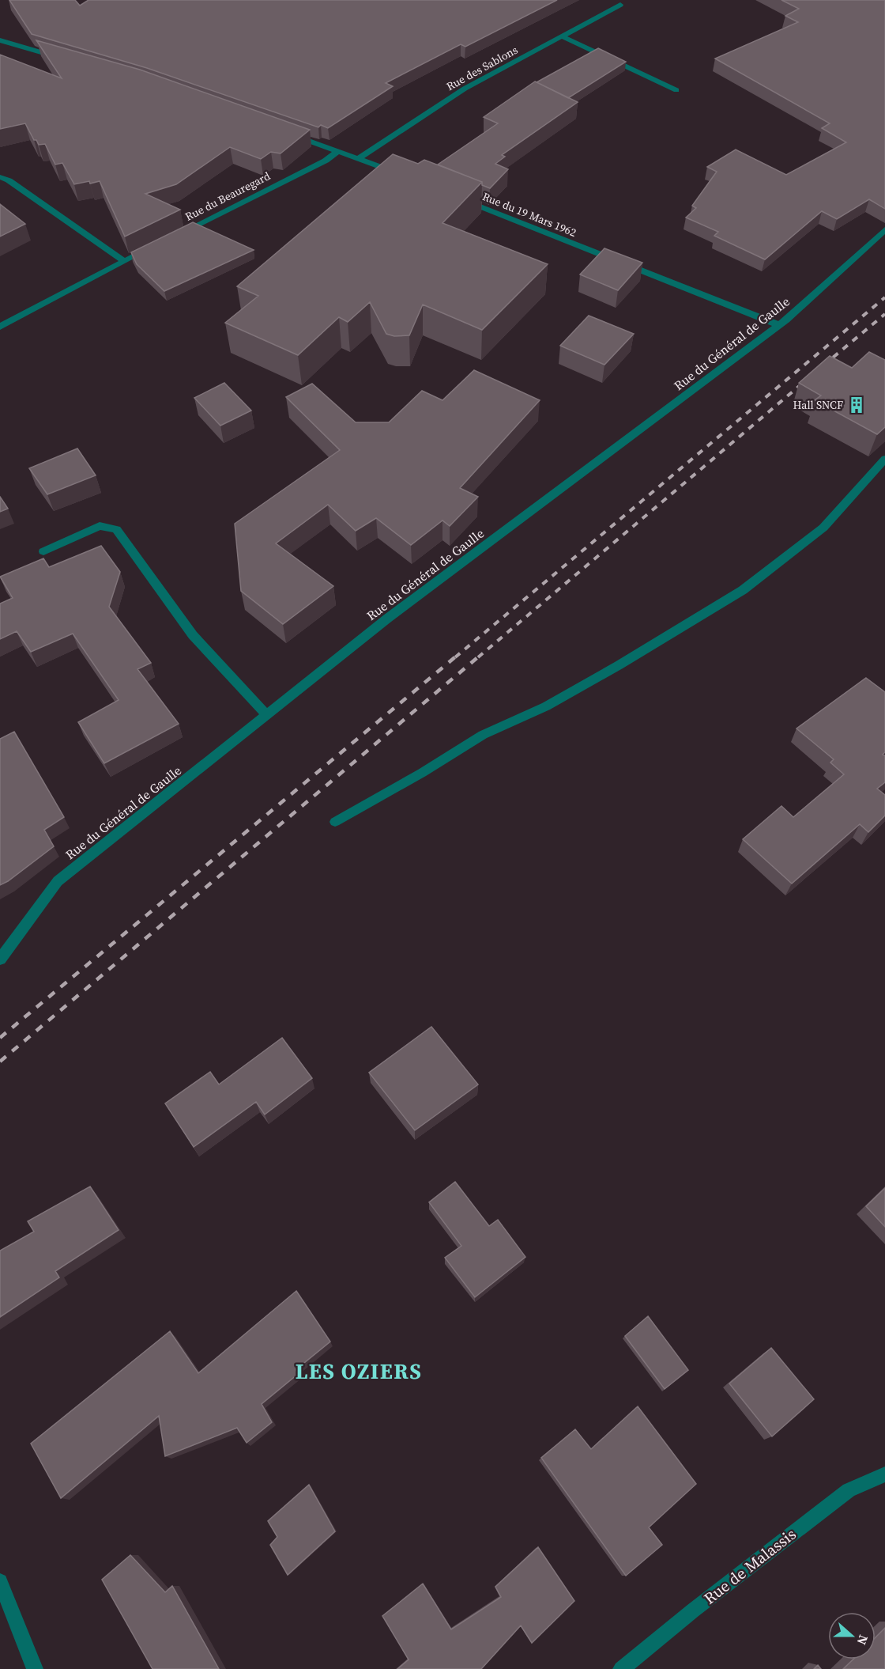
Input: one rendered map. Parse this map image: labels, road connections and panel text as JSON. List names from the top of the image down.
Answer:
{
  "streets": {
    "street": [
      "Rue des Sablons",
      "Rue du Beauregard",
      "Rue du 19 Mars 1962",
      "Rue du Général de Gaulle",
      "Rue de Malassis"
    ]
  },
  "crossings": [
    ["Rue du 19 Mars 1962", "Rue du Général de Gaulle"]
  ],
  "districts": ["LES OZIERS"],
  "places": {
    "building": ["Hall SNCF"]
  },
  "north": "right"
}
